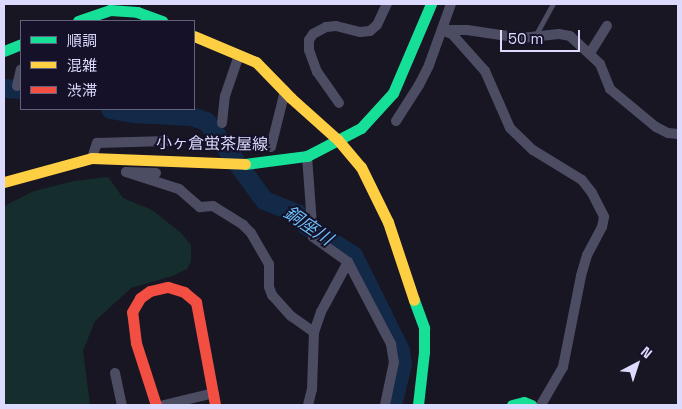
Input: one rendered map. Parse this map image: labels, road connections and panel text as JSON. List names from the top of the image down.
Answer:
{
  "streets": {
    "street": ["小ヶ倉蛍茶屋線"]
  },
  "water": ["銅座川"],
  "legend": ["順調", "混雑", "渋滞"],
  "scale_bar": "50 m",
  "north": "top right"
}
